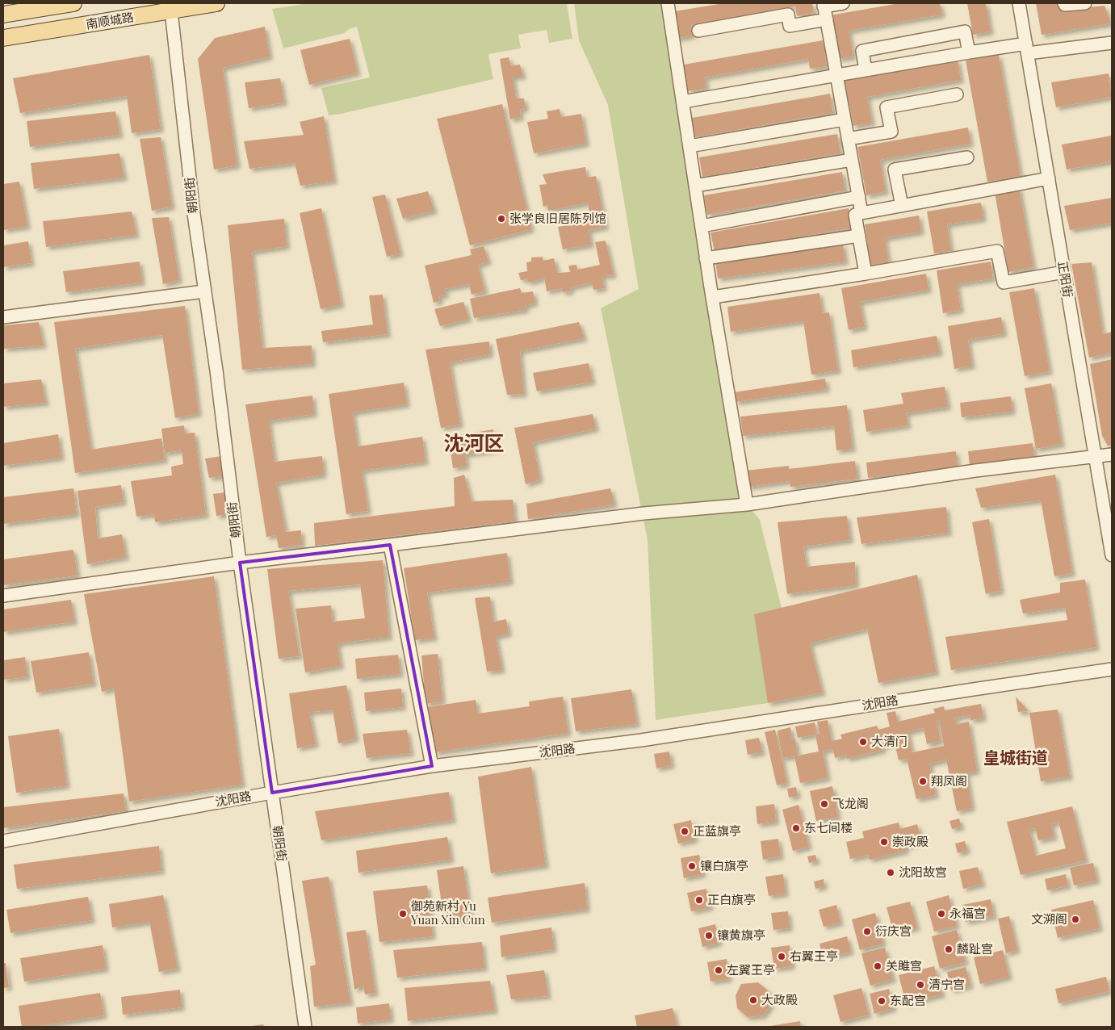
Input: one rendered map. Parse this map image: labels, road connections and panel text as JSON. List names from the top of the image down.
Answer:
{
  "streets": {
    "main road": ["南顺城路"],
    "street": ["朝阳街", "正阳街", "沈阳路"]
  },
  "crossings": [
    ["南顺城路", "朝阳街"],
    ["朝阳街", "沈阳路"]
  ],
  "districts": ["沈河区", "皇城街道"],
  "places": [
    "张学良旧居陈列馆",
    "大清门",
    "翔凤阁",
    "飞龙阁",
    "东七间楼",
    "正蓝旗亭",
    "崇政殿",
    "镶白旗亭",
    "沈阳故宫",
    "正白旗亭",
    "御苑新村 Yu Yuan Xin Cun",
    "永福宫",
    "文溯阁",
    "衍庆宫",
    "镶黄旗亭",
    "麟趾宫",
    "右翼王亭",
    "关雎宫",
    "左翼王亭",
    "清宁宫",
    "大政殿",
    "东配宫"
  ]
}
